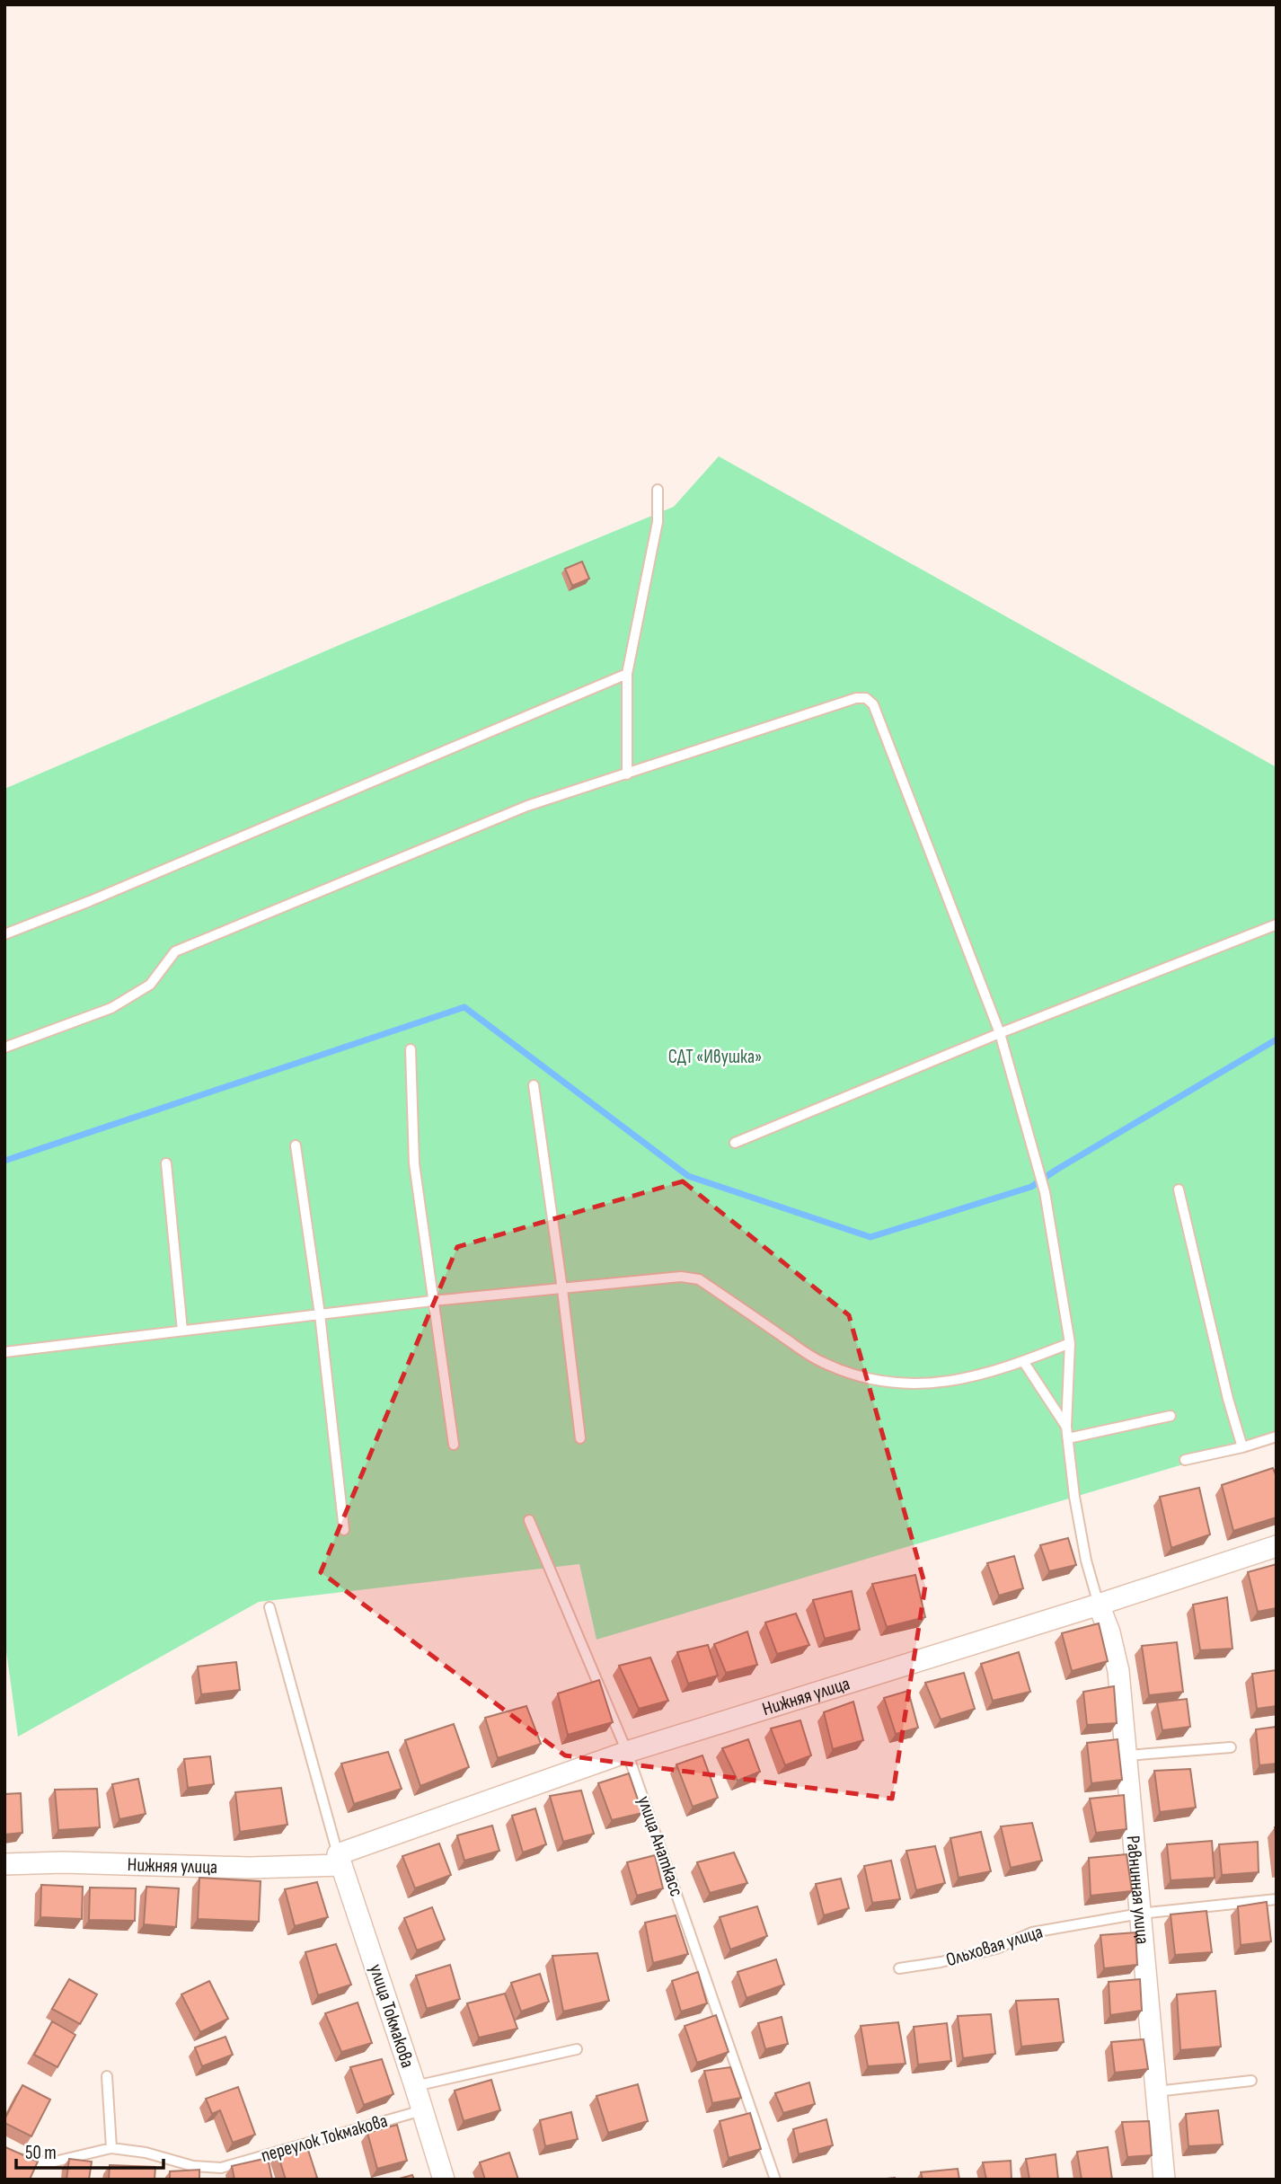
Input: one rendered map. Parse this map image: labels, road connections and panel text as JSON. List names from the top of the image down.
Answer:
{
  "streets": {
    "street": ["Нижняя улица", "Равнинная улица", "улица Токмакова"],
    "lane": ["улица Анаткасс", "Ольховая улица", "переулок Токмакова"]
  },
  "crossings": [
    ["Нижняя улица", "улица Анаткасс"],
    ["Нижняя улица", "Равнинная улица"],
    ["Нижняя улица", "улица Токмакова"],
    ["Равнинная улица", "Ольховая улица"],
    ["улица Токмакова", "переулок Токмакова"]
  ],
  "parks": ["СДТ «Ивушка»"],
  "scale_bar": "50 m"
}
